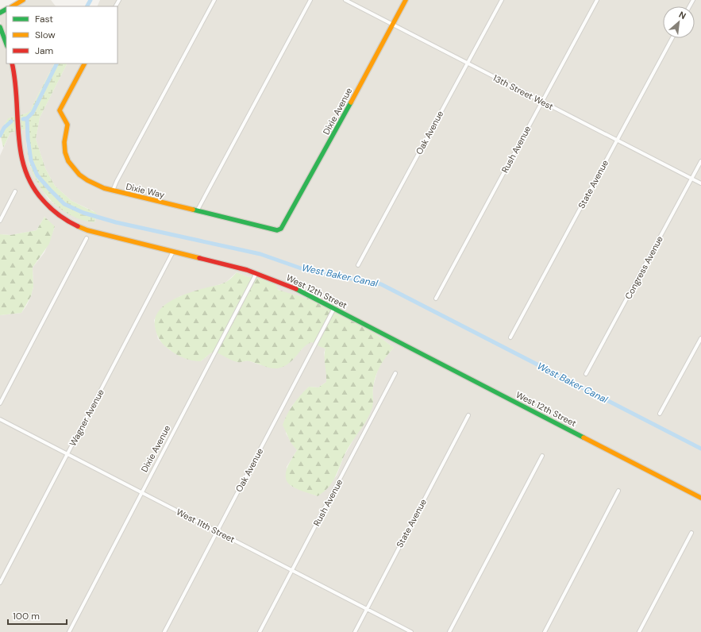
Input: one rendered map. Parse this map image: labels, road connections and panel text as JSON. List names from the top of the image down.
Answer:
{
  "streets": {
    "street": [
      "13th Street West",
      "Dixie Avenue",
      "Oak Avenue",
      "Rush Avenue",
      "State Avenue",
      "Dixie Way",
      "Congress Avenue",
      "West 12th Street",
      "Wagner Avenue",
      "West 11th Street"
    ]
  },
  "crossings": [
    ["13th Street West", "Dixie Avenue"],
    ["13th Street West", "Oak Avenue"],
    ["13th Street West", "Rush Avenue"],
    ["13th Street West", "State Avenue"],
    ["13th Street West", "Congress Avenue"],
    ["Dixie Avenue", "Dixie Way"],
    ["Dixie Avenue", "West 12th Street"],
    ["Dixie Avenue", "West 11th Street"],
    ["Oak Avenue", "West 12th Street"],
    ["Oak Avenue", "West 11th Street"],
    ["Rush Avenue", "West 11th Street"],
    ["State Avenue", "West 11th Street"],
    ["West 12th Street", "Wagner Avenue"],
    ["Wagner Avenue", "West 11th Street"]
  ],
  "water": ["West Baker Canal"],
  "legend": ["Fast", "Slow", "Jam"],
  "scale_bar": "100 m",
  "north": "top right"
}
